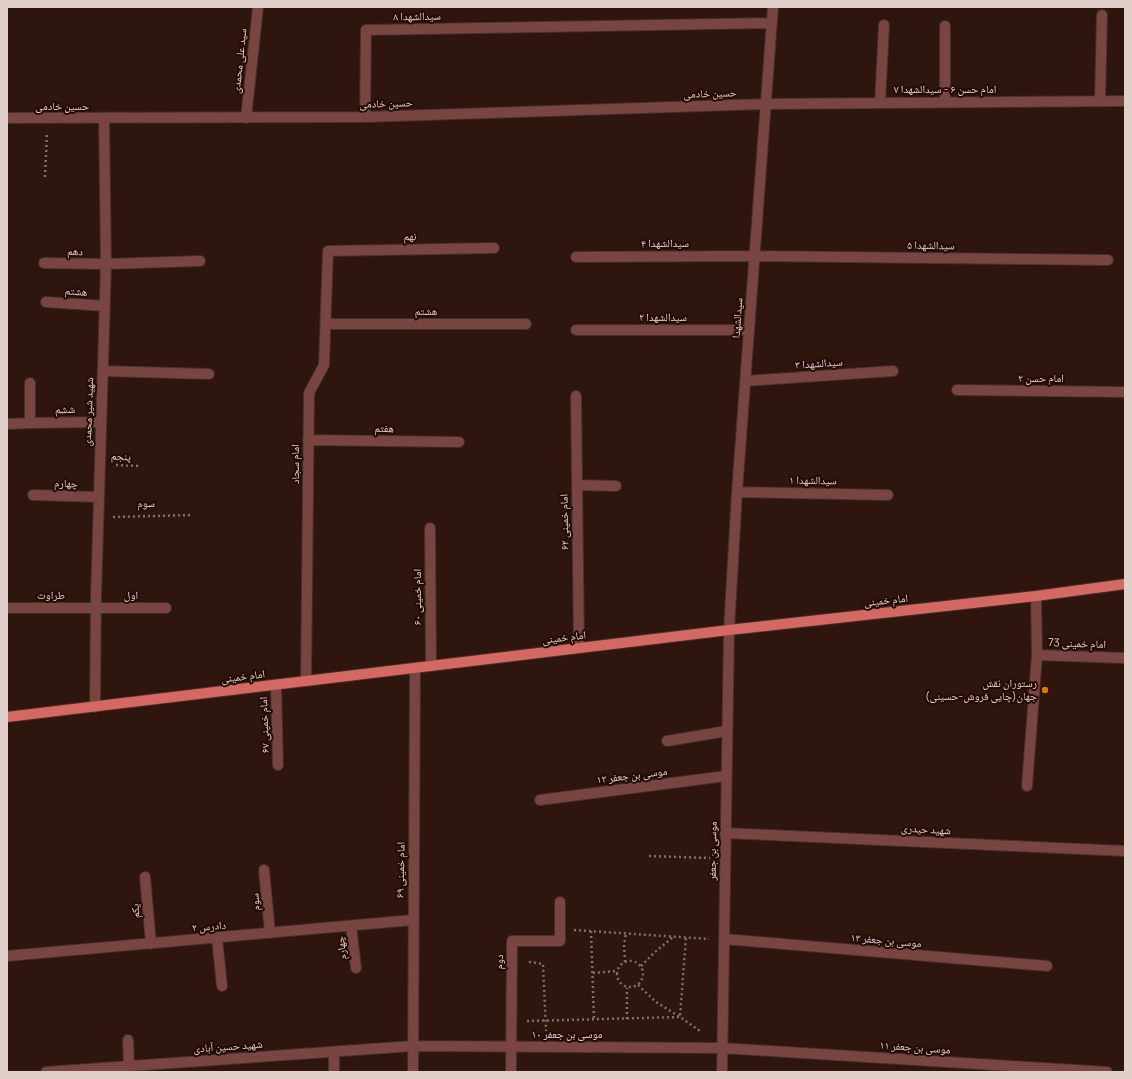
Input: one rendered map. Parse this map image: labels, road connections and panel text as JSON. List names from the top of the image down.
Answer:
{
  "streets": {
    "main road": ["امام خمینی"],
    "street": [
      "سیدالشهدا ۸",
      "سید علی محمدی",
      "امام حسن ۶ - سیدالشهدا ۷",
      "حسین خادمی",
      "نهم",
      "سیدالشهدا ۴",
      "سیدالشهدا ۵",
      "دهم",
      "هشتم",
      "سیدالشهدا ۲",
      "سیدالشهدا",
      "سیدالشهدا ۳",
      "امام حسن ۲",
      "ششم",
      "شهید شیر محمدی",
      "هفتم",
      "امام سجاد",
      "سیدالشهدا ۱",
      "چهارم",
      "سوم",
      "امام خمینی ۶۲",
      "طراوت",
      "اول",
      "امام خمینی ۶۰",
      "امام خمینی 73",
      "امام خمینی ۶۷",
      "موسی بن جعفر ۱۲",
      "شهید حیدری",
      "موسی بن جعفر",
      "امام خمینی ۶۹",
      "یکم",
      "دادرس ۲",
      "موسی بن جعفر ۱۳",
      "دوم",
      "موسی بن جعفر ۱۰",
      "شهید حسین آبادی",
      "موسی بن جعفر ۱۱"
    ],
    "path": ["پنجم"]
  },
  "crossings": [
    ["سیدالشهدا ۸", "حسین خادمی"],
    ["سیدالشهدا ۸", "سیدالشهدا"],
    ["سید علی محمدی", "حسین خادمی"],
    ["امام حسن ۶ - سیدالشهدا ۷", "حسین خادمی"],
    ["امام حسن ۶ - سیدالشهدا ۷", "سیدالشهدا"],
    ["حسین خادمی", "سیدالشهدا"],
    ["حسین خادمی", "شهید شیر محمدی"],
    ["نهم", "امام سجاد"],
    ["سیدالشهدا ۴", "سیدالشهدا ۵"],
    ["سیدالشهدا ۴", "سیدالشهدا"],
    ["سیدالشهدا ۵", "سیدالشهدا"],
    ["دهم", "شهید شیر محمدی"],
    ["هشتم", "شهید شیر محمدی"],
    ["هشتم", "امام سجاد"],
    ["سیدالشهدا ۲", "سیدالشهدا"],
    ["سیدالشهدا", "سیدالشهدا ۳"],
    ["سیدالشهدا", "سیدالشهدا ۱"],
    ["سیدالشهدا", "امام خمینی"],
    ["سیدالشهدا", "موسی بن جعفر"],
    ["ششم", "شهید شیر محمدی"],
    ["شهید شیر محمدی", "پنجم"],
    ["شهید شیر محمدی", "چهارم"],
    ["شهید شیر محمدی", "سوم"],
    ["شهید شیر محمدی", "طراوت"],
    ["شهید شیر محمدی", "اول"],
    ["شهید شیر محمدی", "امام خمینی"],
    ["هفتم", "امام سجاد"],
    ["امام سجاد", "امام خمینی"],
    ["چهارم", "دادرس ۲"],
    ["سوم", "دادرس ۲"],
    ["امام خمینی ۶۲", "امام خمینی"],
    ["طراوت", "اول"],
    ["امام خمینی ۶۰", "امام خمینی"],
    ["امام خمینی", "امام خمینی 73"],
    ["امام خمینی", "امام خمینی ۶۷"],
    ["امام خمینی", "موسی بن جعفر"],
    ["امام خمینی", "امام خمینی ۶۹"],
    ["موسی بن جعفر ۱۲", "موسی بن جعفر"],
    ["شهید حیدری", "موسی بن جعفر"],
    ["موسی بن جعفر", "موسی بن جعفر ۱۳"],
    ["موسی بن جعفر", "موسی بن جعفر ۱۰"],
    ["موسی بن جعفر", "موسی بن جعفر ۱۱"],
    ["امام خمینی ۶۹", "دادرس ۲"],
    ["امام خمینی ۶۹", "موسی بن جعفر ۱۰"],
    ["امام خمینی ۶۹", "شهید حسین آبادی"],
    ["یکم", "دادرس ۲"],
    ["دوم", "موسی بن جعفر ۱۰"],
    ["موسی بن جعفر ۱۰", "شهید حسین آبادی"],
    ["موسی بن جعفر ۱۰", "موسی بن جعفر ۱۱"]
  ],
  "places": ["رستوران نقش جهان(چایی فروش-حسینی)"]
}
